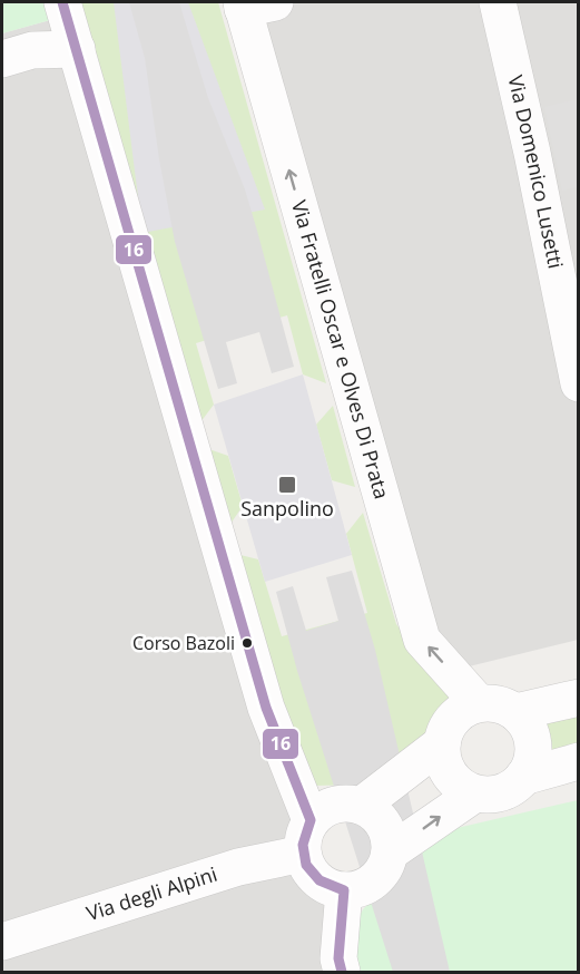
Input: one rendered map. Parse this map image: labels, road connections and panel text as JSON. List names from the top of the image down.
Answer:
{
  "streets": {
    "street": ["Via Domenico Lusetti", "Via Fratelli Oscar e Olves Di Prata", "Via degli Alpini"]
  },
  "places": {
    "transit": ["Sanpolino"],
    "other": ["Corso Bazoli"]
  },
  "lines": ["transit line 16"]
}
